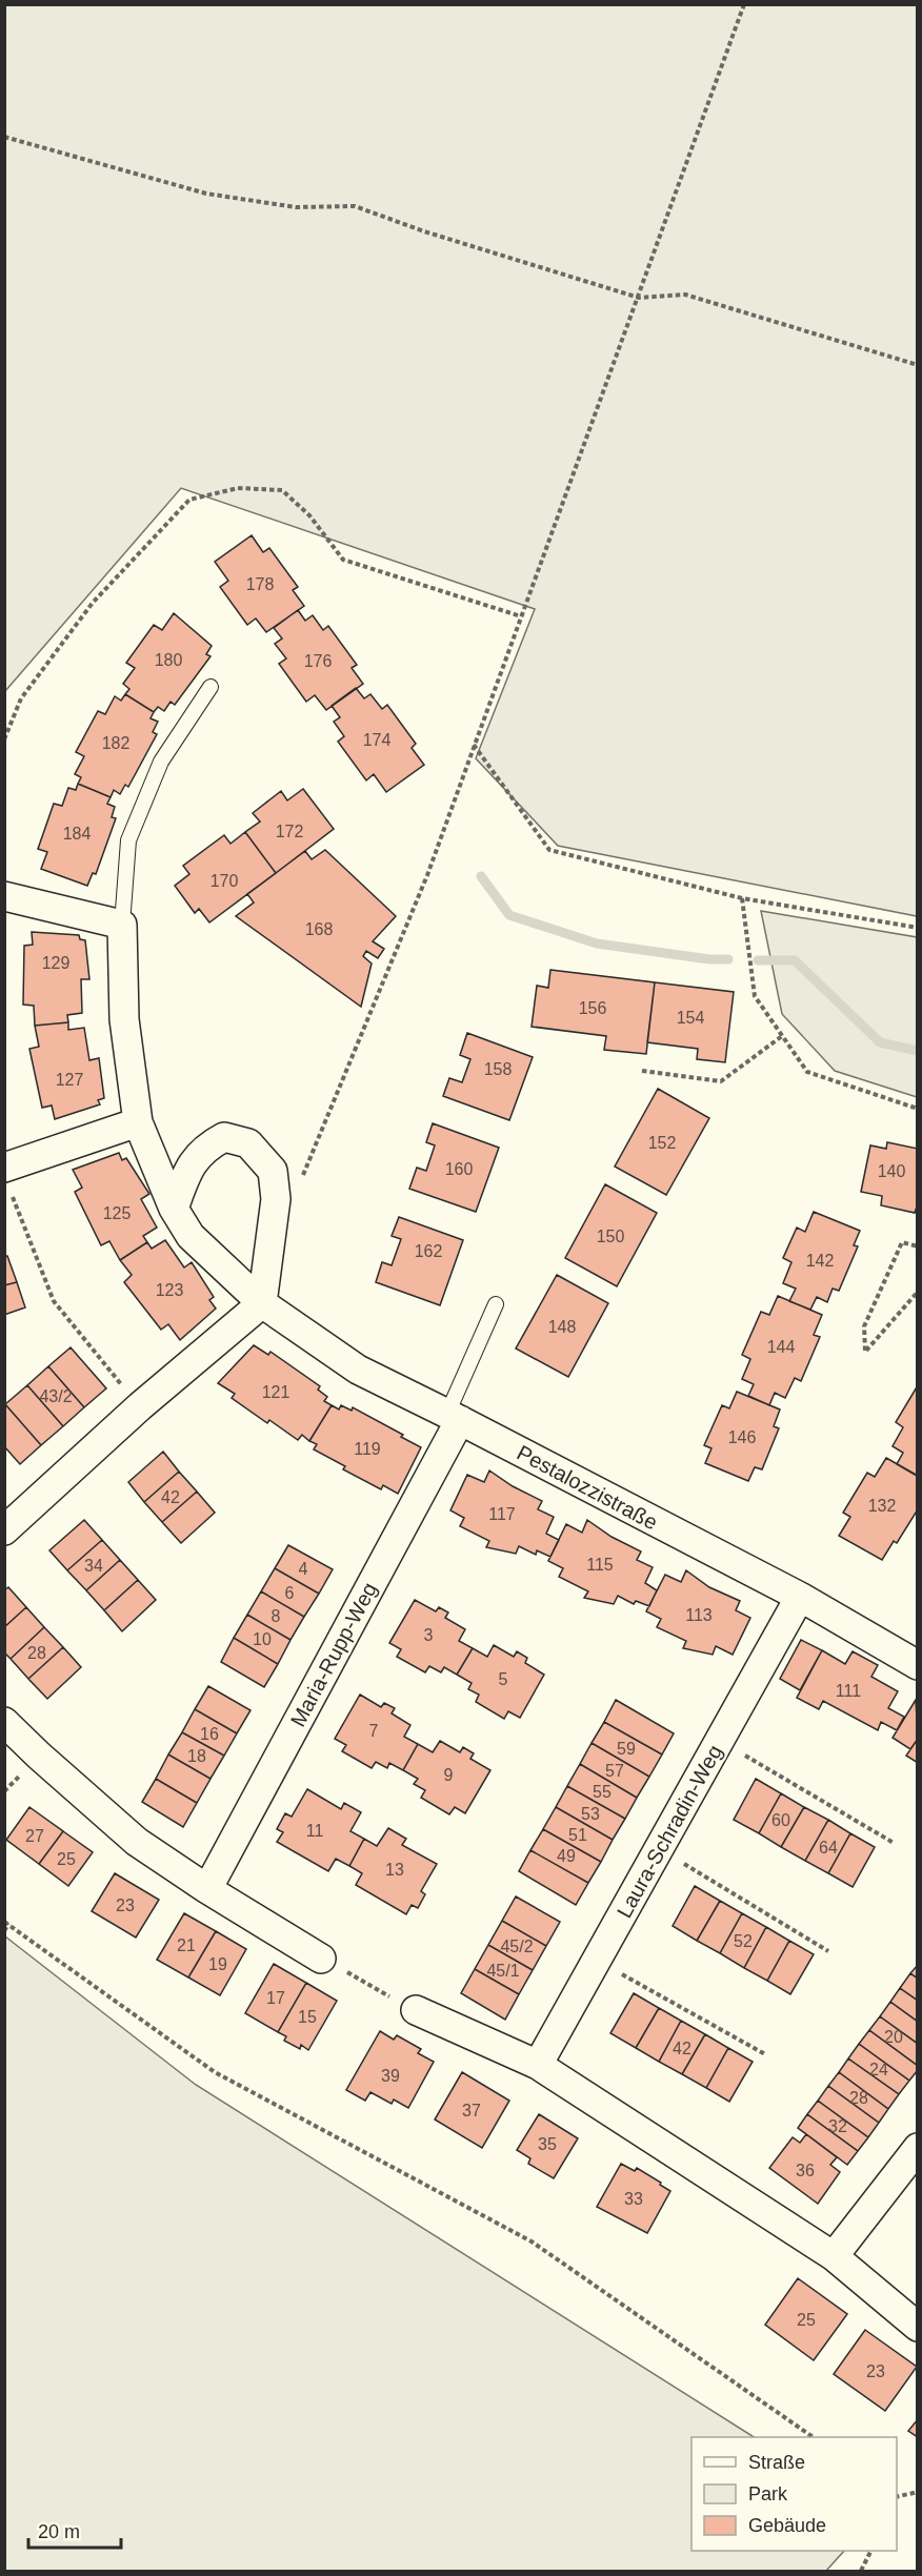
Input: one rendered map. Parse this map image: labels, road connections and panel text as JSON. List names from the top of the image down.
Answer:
{
  "streets": {
    "street": ["Pestalozzistraße", "Maria-Rupp-Weg", "Laura-Schradin-Weg"]
  },
  "crossings": [
    ["Pestalozzistraße", "Maria-Rupp-Weg"],
    ["Pestalozzistraße", "Laura-Schradin-Weg"]
  ],
  "house_numbers": [
    "178",
    "180",
    "176",
    "174",
    "182",
    "172",
    "184",
    "170",
    "168",
    "129",
    "156",
    "154",
    "158",
    "127",
    "152",
    "160",
    "140",
    "125",
    "150",
    "162",
    "142",
    "123",
    "148",
    "144",
    "121",
    "43/2",
    "146",
    "119",
    "42",
    "132",
    "117",
    "115",
    "34",
    "4",
    "6",
    "113",
    "8",
    "3",
    "10",
    "28",
    "5",
    "111",
    "7",
    "16",
    "59",
    "18",
    "57",
    "9",
    "55",
    "53",
    "60",
    "11",
    "51",
    "27",
    "64",
    "49",
    "25",
    "13",
    "23",
    "52",
    "21",
    "45/2",
    "19",
    "45/1",
    "17",
    "15",
    "20",
    "42",
    "24",
    "39",
    "28",
    "37",
    "32",
    "35",
    "36",
    "33",
    "25",
    "23"
  ],
  "legend": ["Straße", "Park", "Gebäude"],
  "scale_bar": "20 m"
}
